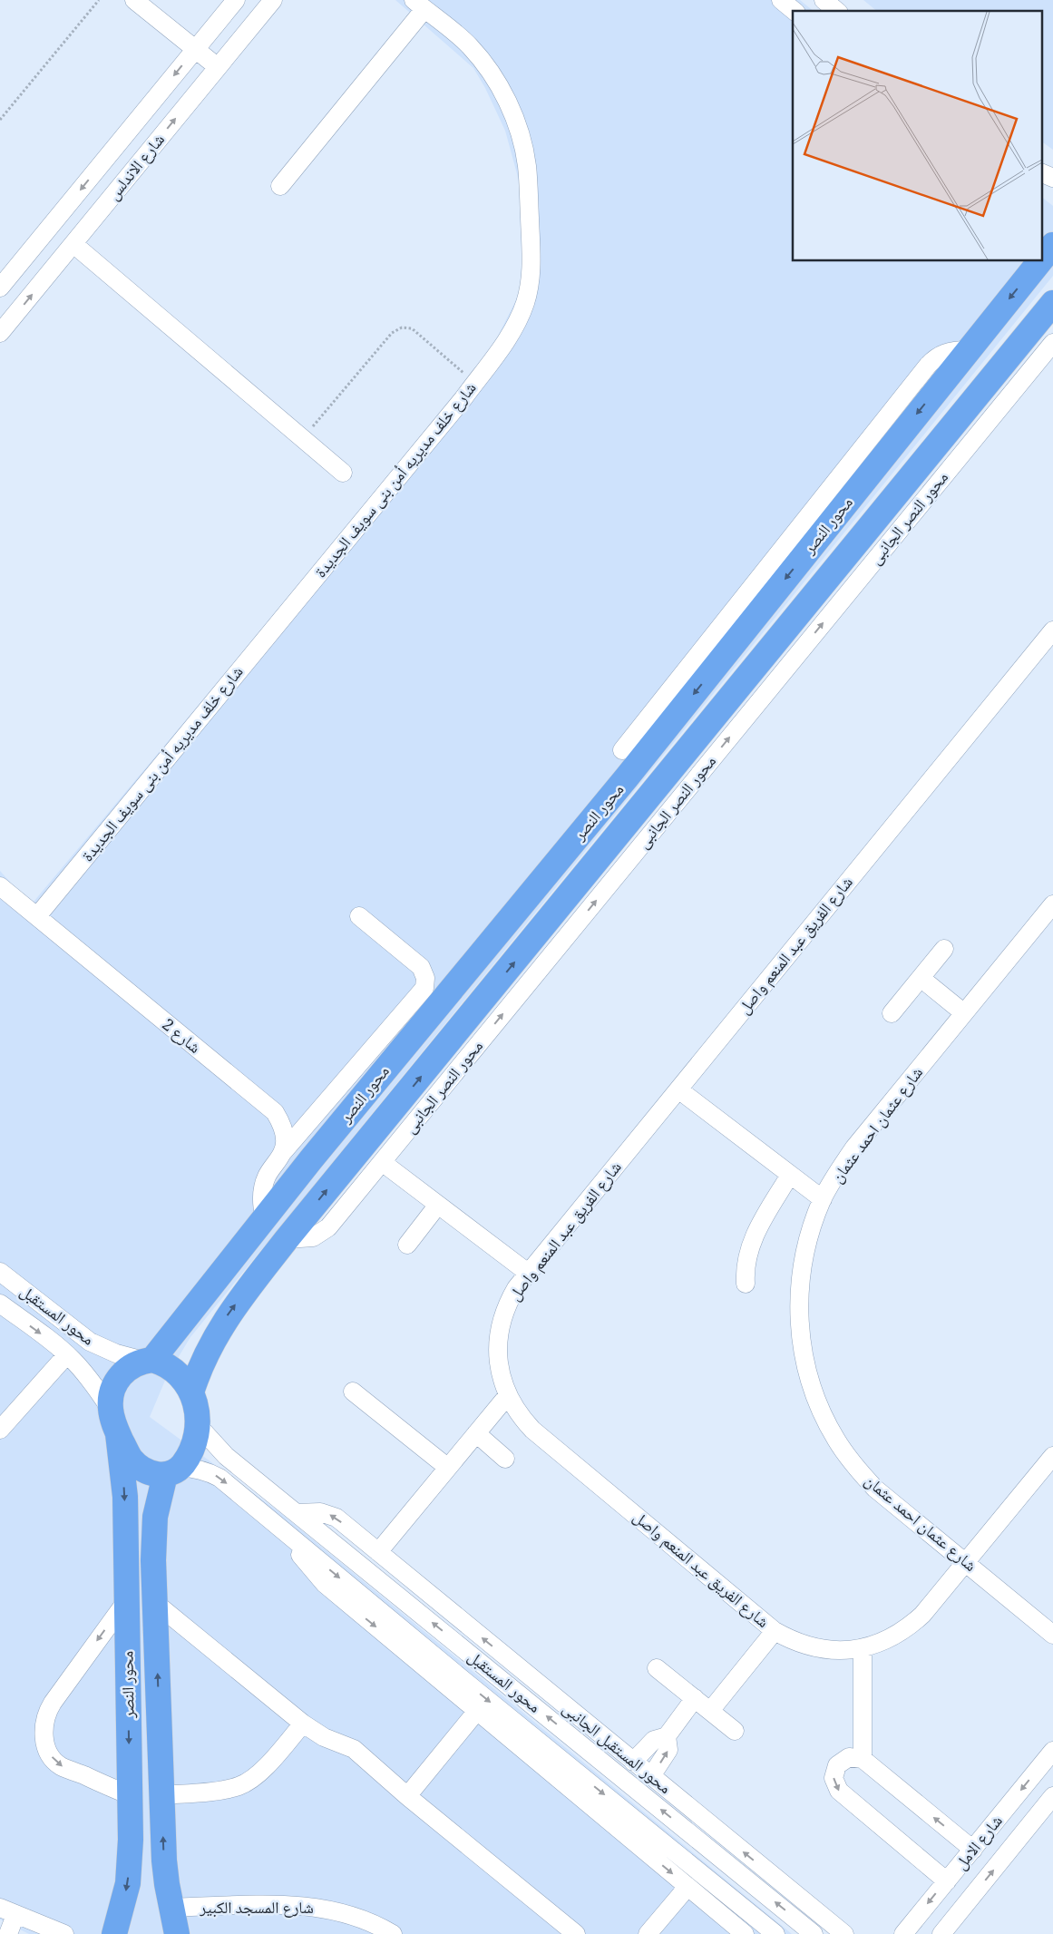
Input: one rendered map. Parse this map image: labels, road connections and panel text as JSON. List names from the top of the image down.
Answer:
{
  "streets": {
    "highway": ["محور النصر"],
    "street": [
      "شارع الاندلس",
      "شارع خلف مديريه أمن بنى سويف الجديدة",
      "محور النصر الجانبى",
      "شارع الفريق عبد المنعم واصل",
      "شارع 2",
      "شارع عثمان احمد عثمان",
      "محور المستقبل",
      "محور المستقبل الجانبى",
      "شارع الامل",
      "شارع المسجد الكبير"
    ]
  },
  "crossings": [
    ["شارع خلف مديريه أمن بنى سويف الجديدة", "شارع 2"],
    ["محور النصر الجانبى", "محور النصر"],
    ["محور النصر", "محور المستقبل"],
    ["محور النصر", "شارع المسجد الكبير"],
    ["شارع الفريق عبد المنعم واصل", "شارع عثمان احمد عثمان"],
    ["محور المستقبل", "محور المستقبل الجانبى"]
  ]
}
